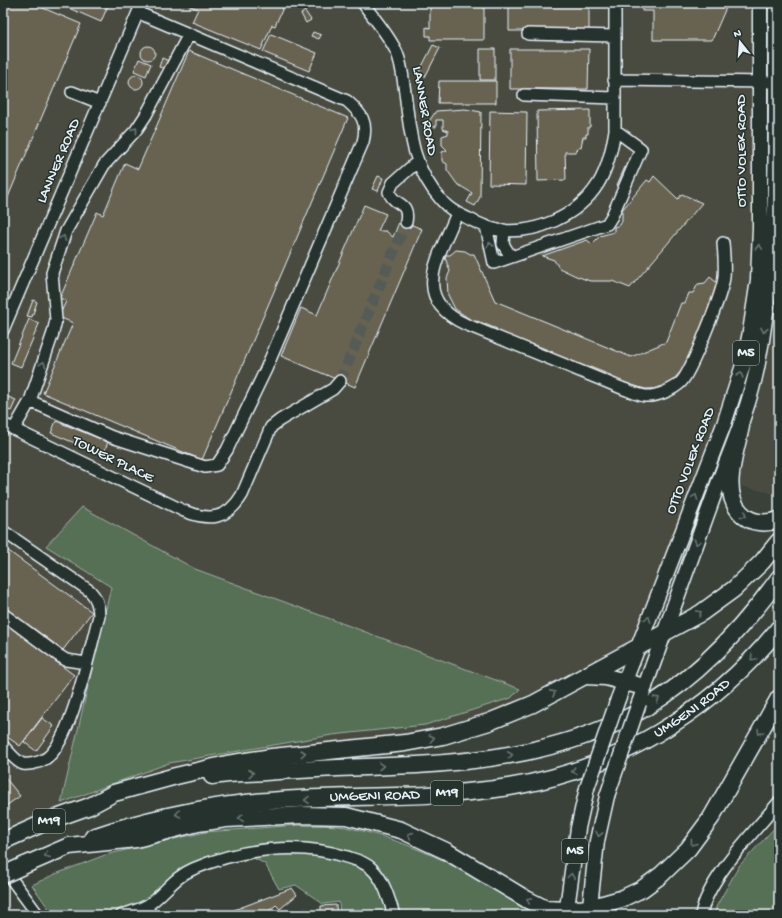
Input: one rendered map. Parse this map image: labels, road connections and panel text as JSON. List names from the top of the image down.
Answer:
{
  "streets": {
    "highway": ["UMGENI ROAD", "M19"],
    "main road": ["OTTO VOLEK ROAD", "M5"],
    "street": ["LANNER ROAD", "TOWER PLACE"]
  },
  "crossings": [
    ["UMGENI ROAD", "M19"]
  ],
  "north": "top"
}
